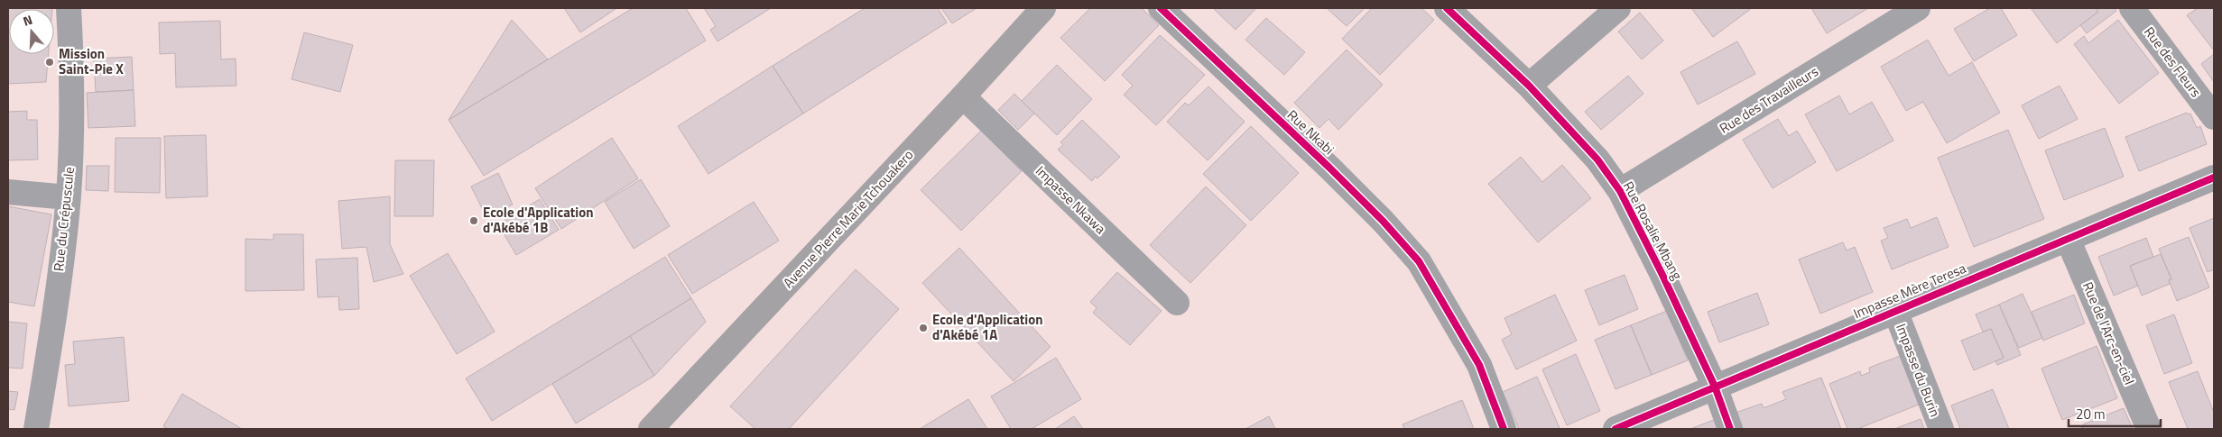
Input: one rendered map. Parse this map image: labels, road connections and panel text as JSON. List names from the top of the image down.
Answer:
{
  "streets": {
    "main road": ["Avenue Pierre Marie Tchouakero"],
    "street": [
      "Rue des Fleurs",
      "Rue des Travailleurs",
      "Rue Nkabi",
      "Impasse Nkawa",
      "Rue du Crépuscule",
      "Rue Rosalie Mbang",
      "Impasse Mère Teresa",
      "Rue de l'Arc-en-ciel",
      "Impasse du Burin"
    ]
  },
  "crossings": [
    ["Rue des Travailleurs", "Rue Rosalie Mbang"],
    ["Impasse Nkawa", "Avenue Pierre Marie Tchouakero"],
    ["Rue Rosalie Mbang", "Impasse Mère Teresa"],
    ["Impasse Mère Teresa", "Rue de l'Arc-en-ciel"],
    ["Impasse Mère Teresa", "Impasse du Burin"]
  ],
  "places": ["Mission Saint-Pie X", "Ecole d'Application d'Akébé 1B", "Ecole d'Application d'Akébé 1A"],
  "scale_bar": "20 m",
  "north": "top"
}
